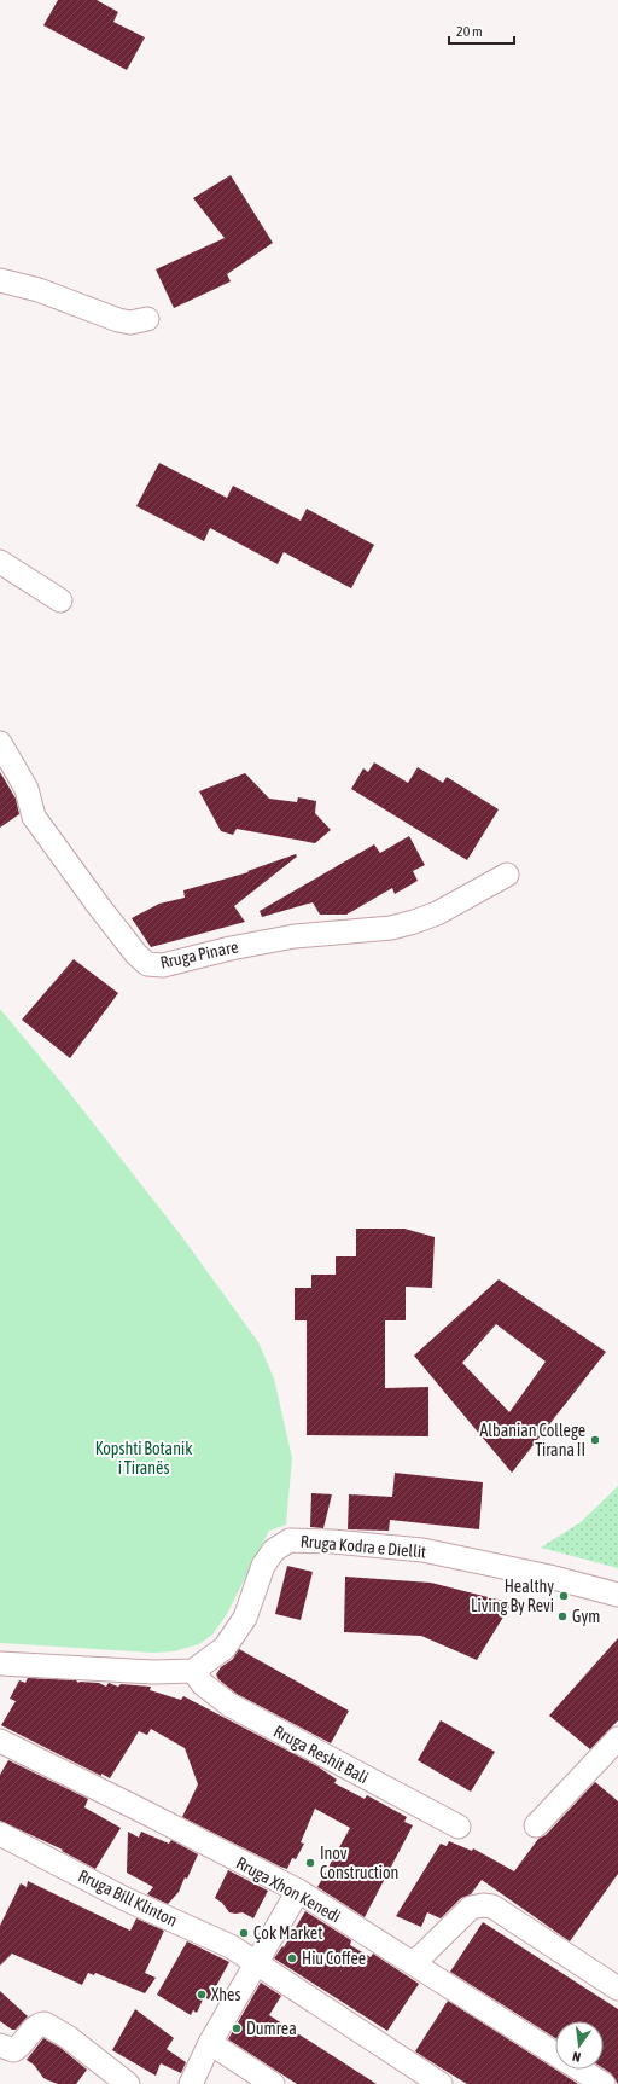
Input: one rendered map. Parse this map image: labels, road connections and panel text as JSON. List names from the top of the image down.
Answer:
{
  "streets": {
    "street": [
      "Rruga Pinare",
      "Rruga Kodra e Diellit",
      "Rruga Reshit Bali",
      "Rruga Xhon Kenedi",
      "Rruga Bill Klinton"
    ]
  },
  "crossings": [
    ["Rruga Kodra e Diellit", "Rruga Reshit Bali"]
  ],
  "parks": ["Kopshti Botanik i Tiranës"],
  "places": [
    "Albanian College Tirana II",
    "Healthy Living By Revi",
    "Gym",
    "Inov Construction",
    "Çok Market",
    "Hiu Coffee",
    "Xhes",
    "Dumrea"
  ],
  "scale_bar": "20 m",
  "north": "bottom"
}
